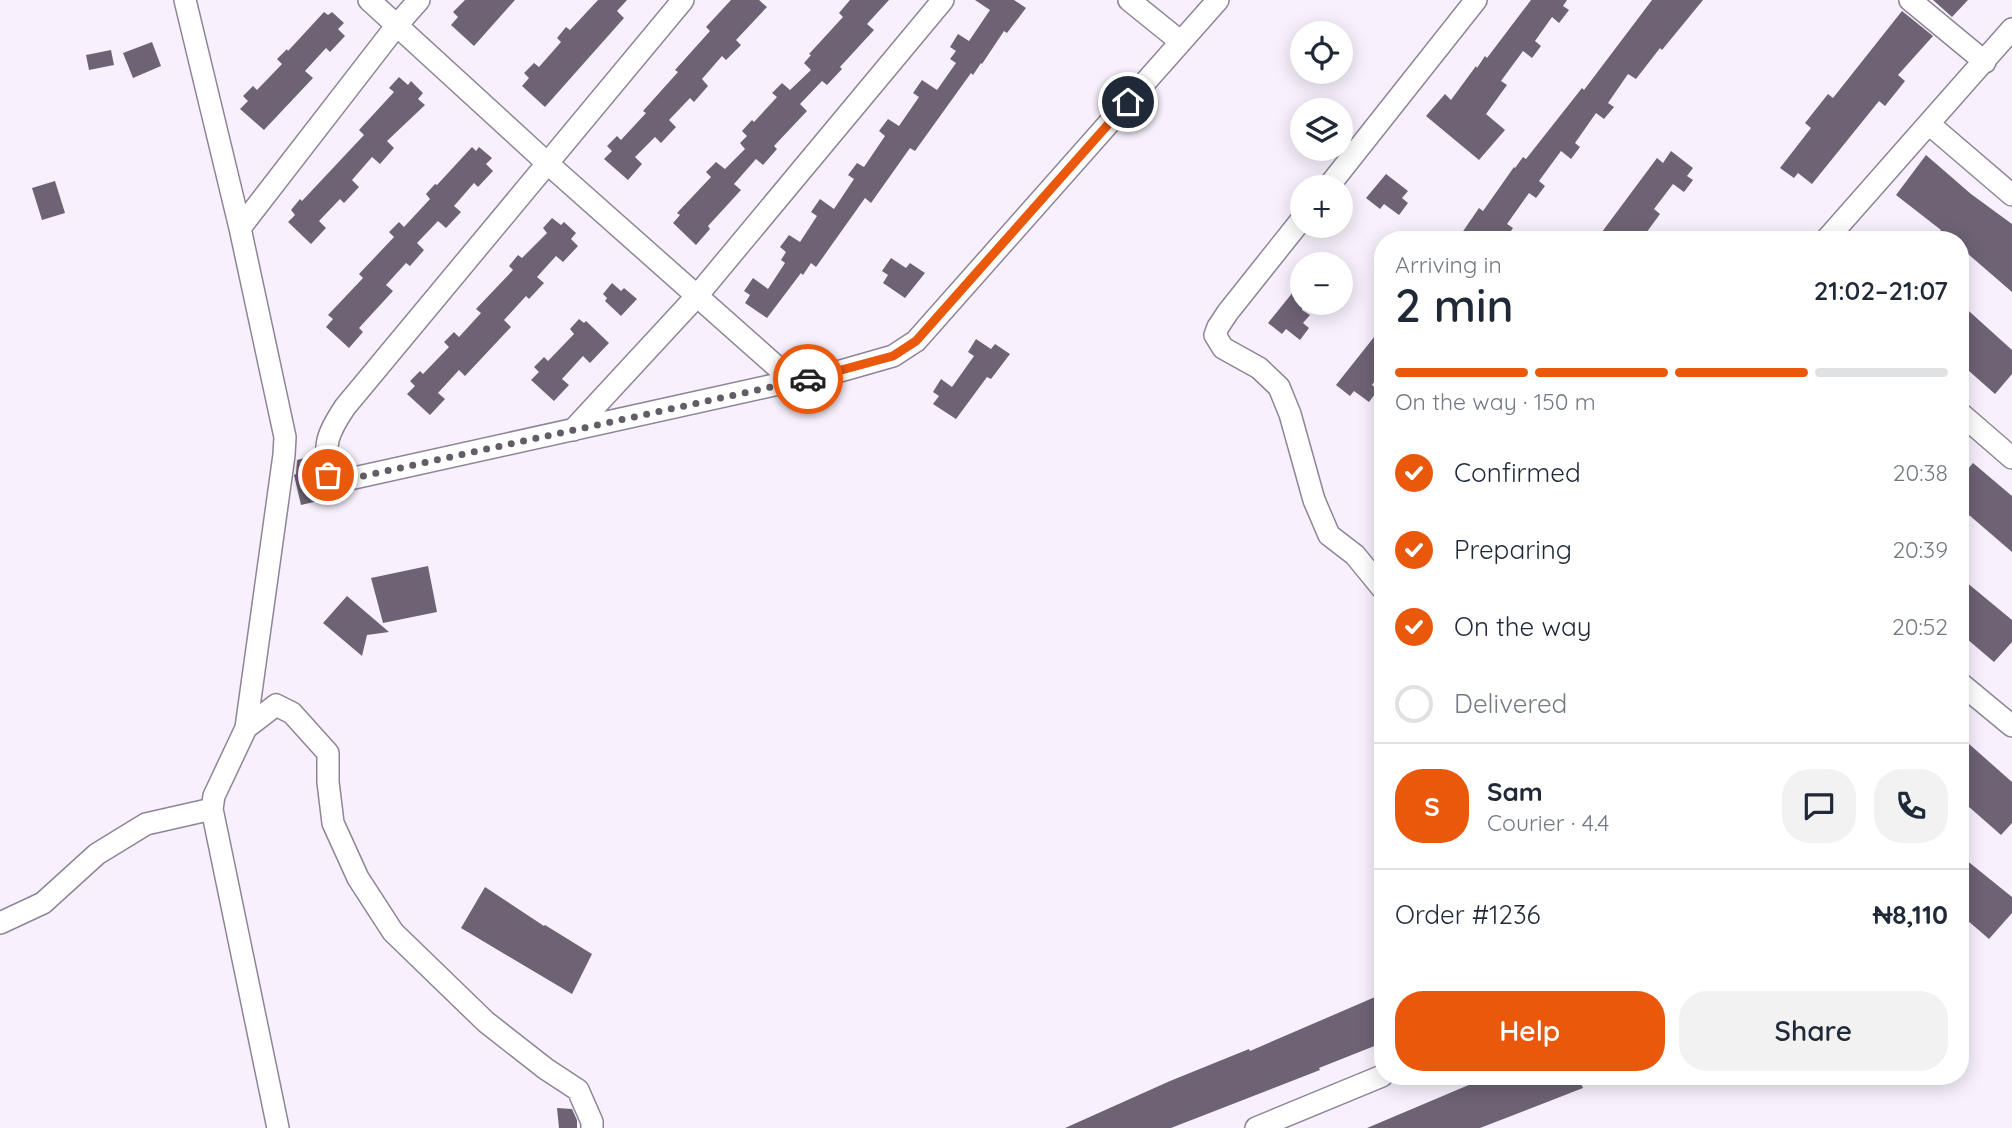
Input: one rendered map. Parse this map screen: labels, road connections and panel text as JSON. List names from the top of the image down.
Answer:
{
  "page": {
    "map_buttons": ["+", "−"],
    "heading": ["2 min", "Arriving in", "21:02–21:07"],
    "panel": [
      "Sam",
      "Courier · 4.4",
      "Order #1236",
      "₦8,110"
    ],
    "bar": "On the way · 150 m",
    "list": [
      ["Confirmed", "20:38"],
      ["Preparing", "20:39"],
      ["On the way", "20:52"],
      "Delivered"
    ],
    "round": "S",
    "buttons": ["Help", "Share"]
  }
}
